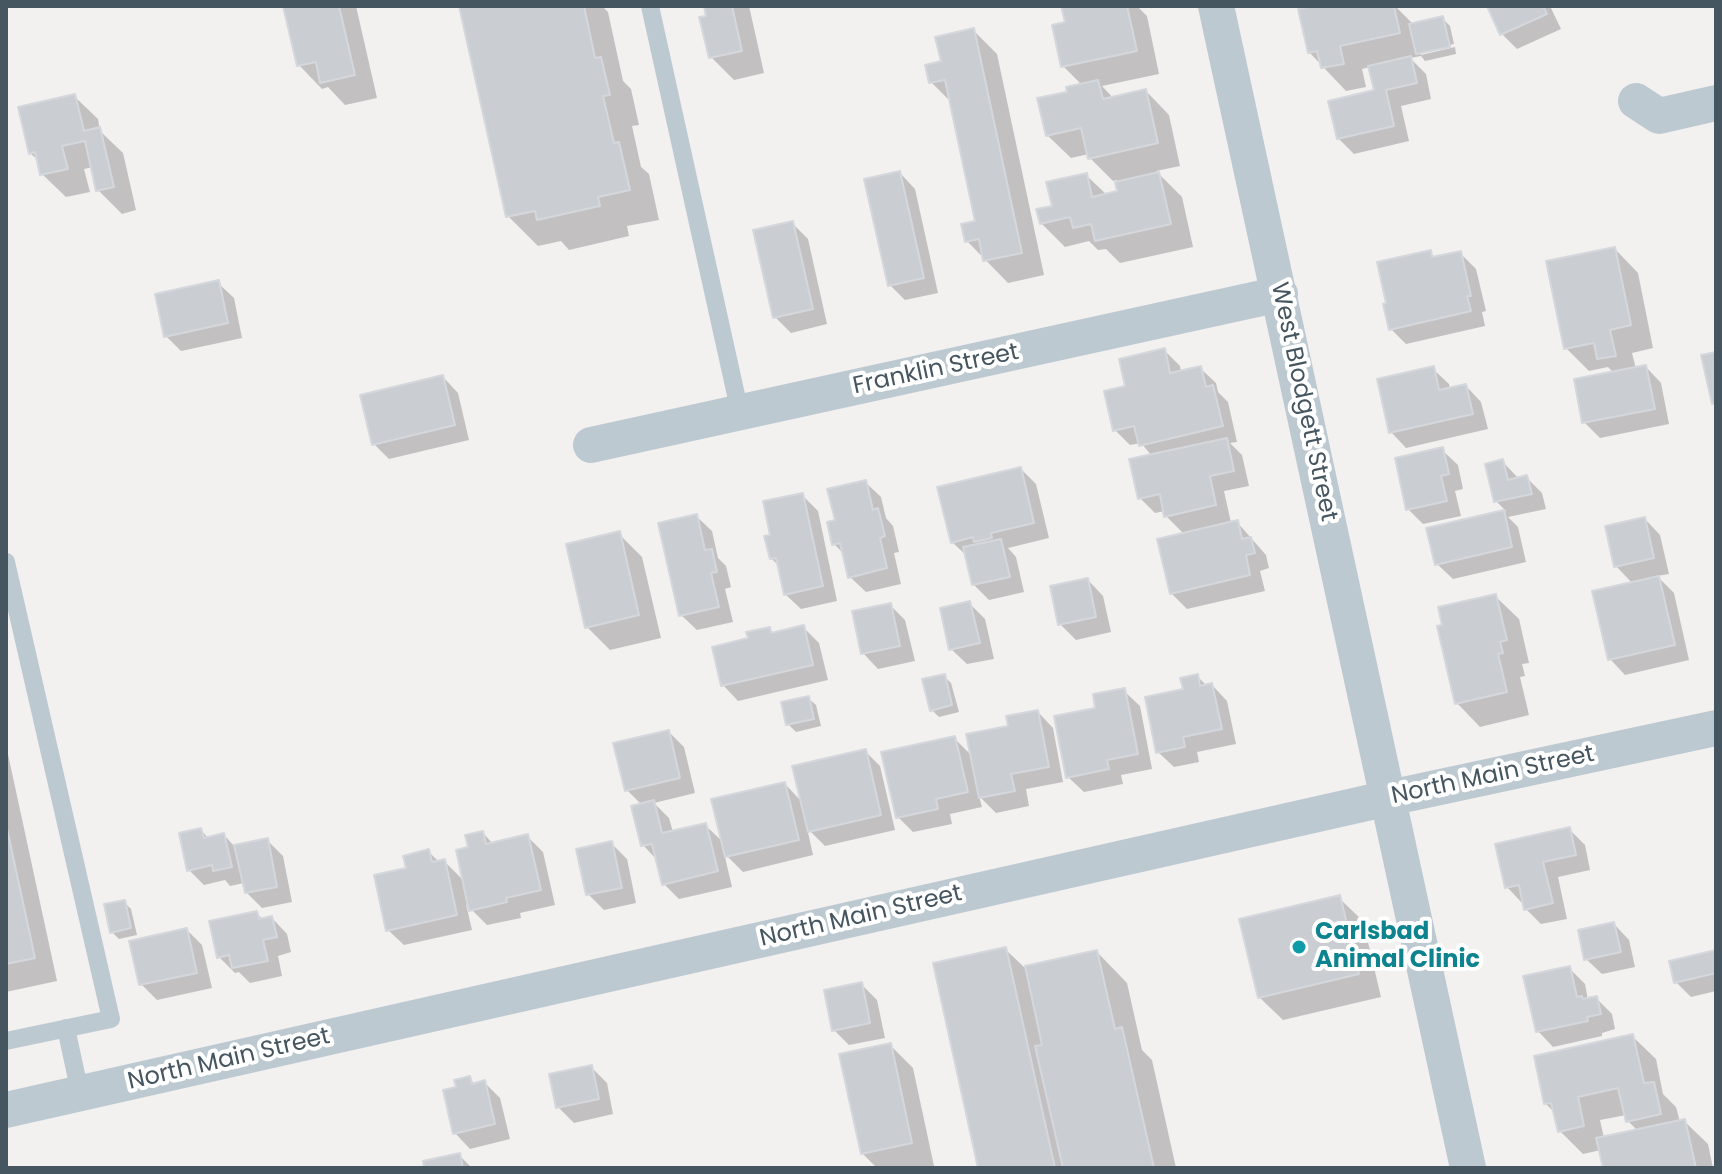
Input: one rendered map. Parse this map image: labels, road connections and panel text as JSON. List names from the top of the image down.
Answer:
{
  "streets": {
    "street": ["Franklin Street", "West Blodgett Street", "North Main Street"]
  },
  "crossings": [
    ["Franklin Street", "West Blodgett Street"],
    ["West Blodgett Street", "North Main Street"]
  ],
  "places": ["Carlsbad Animal Clinic"]
}
